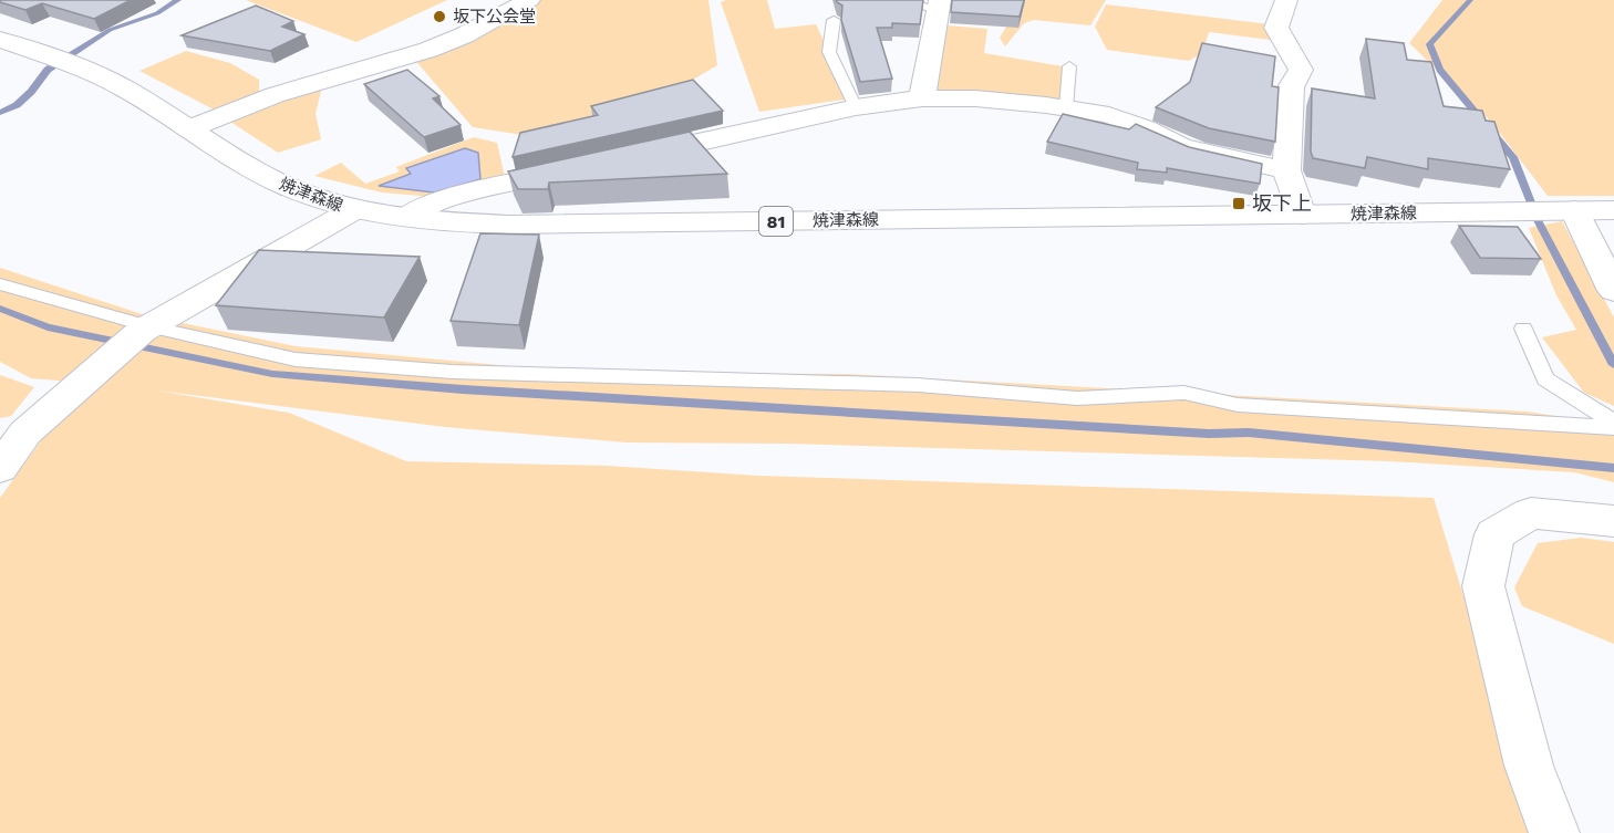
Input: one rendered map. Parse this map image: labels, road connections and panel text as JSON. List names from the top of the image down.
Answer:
{
  "streets": {
    "street": ["焼津森線", "81"]
  },
  "places": {
    "other": ["坂下公会堂"],
    "transit": ["坂下上"]
  }
}
